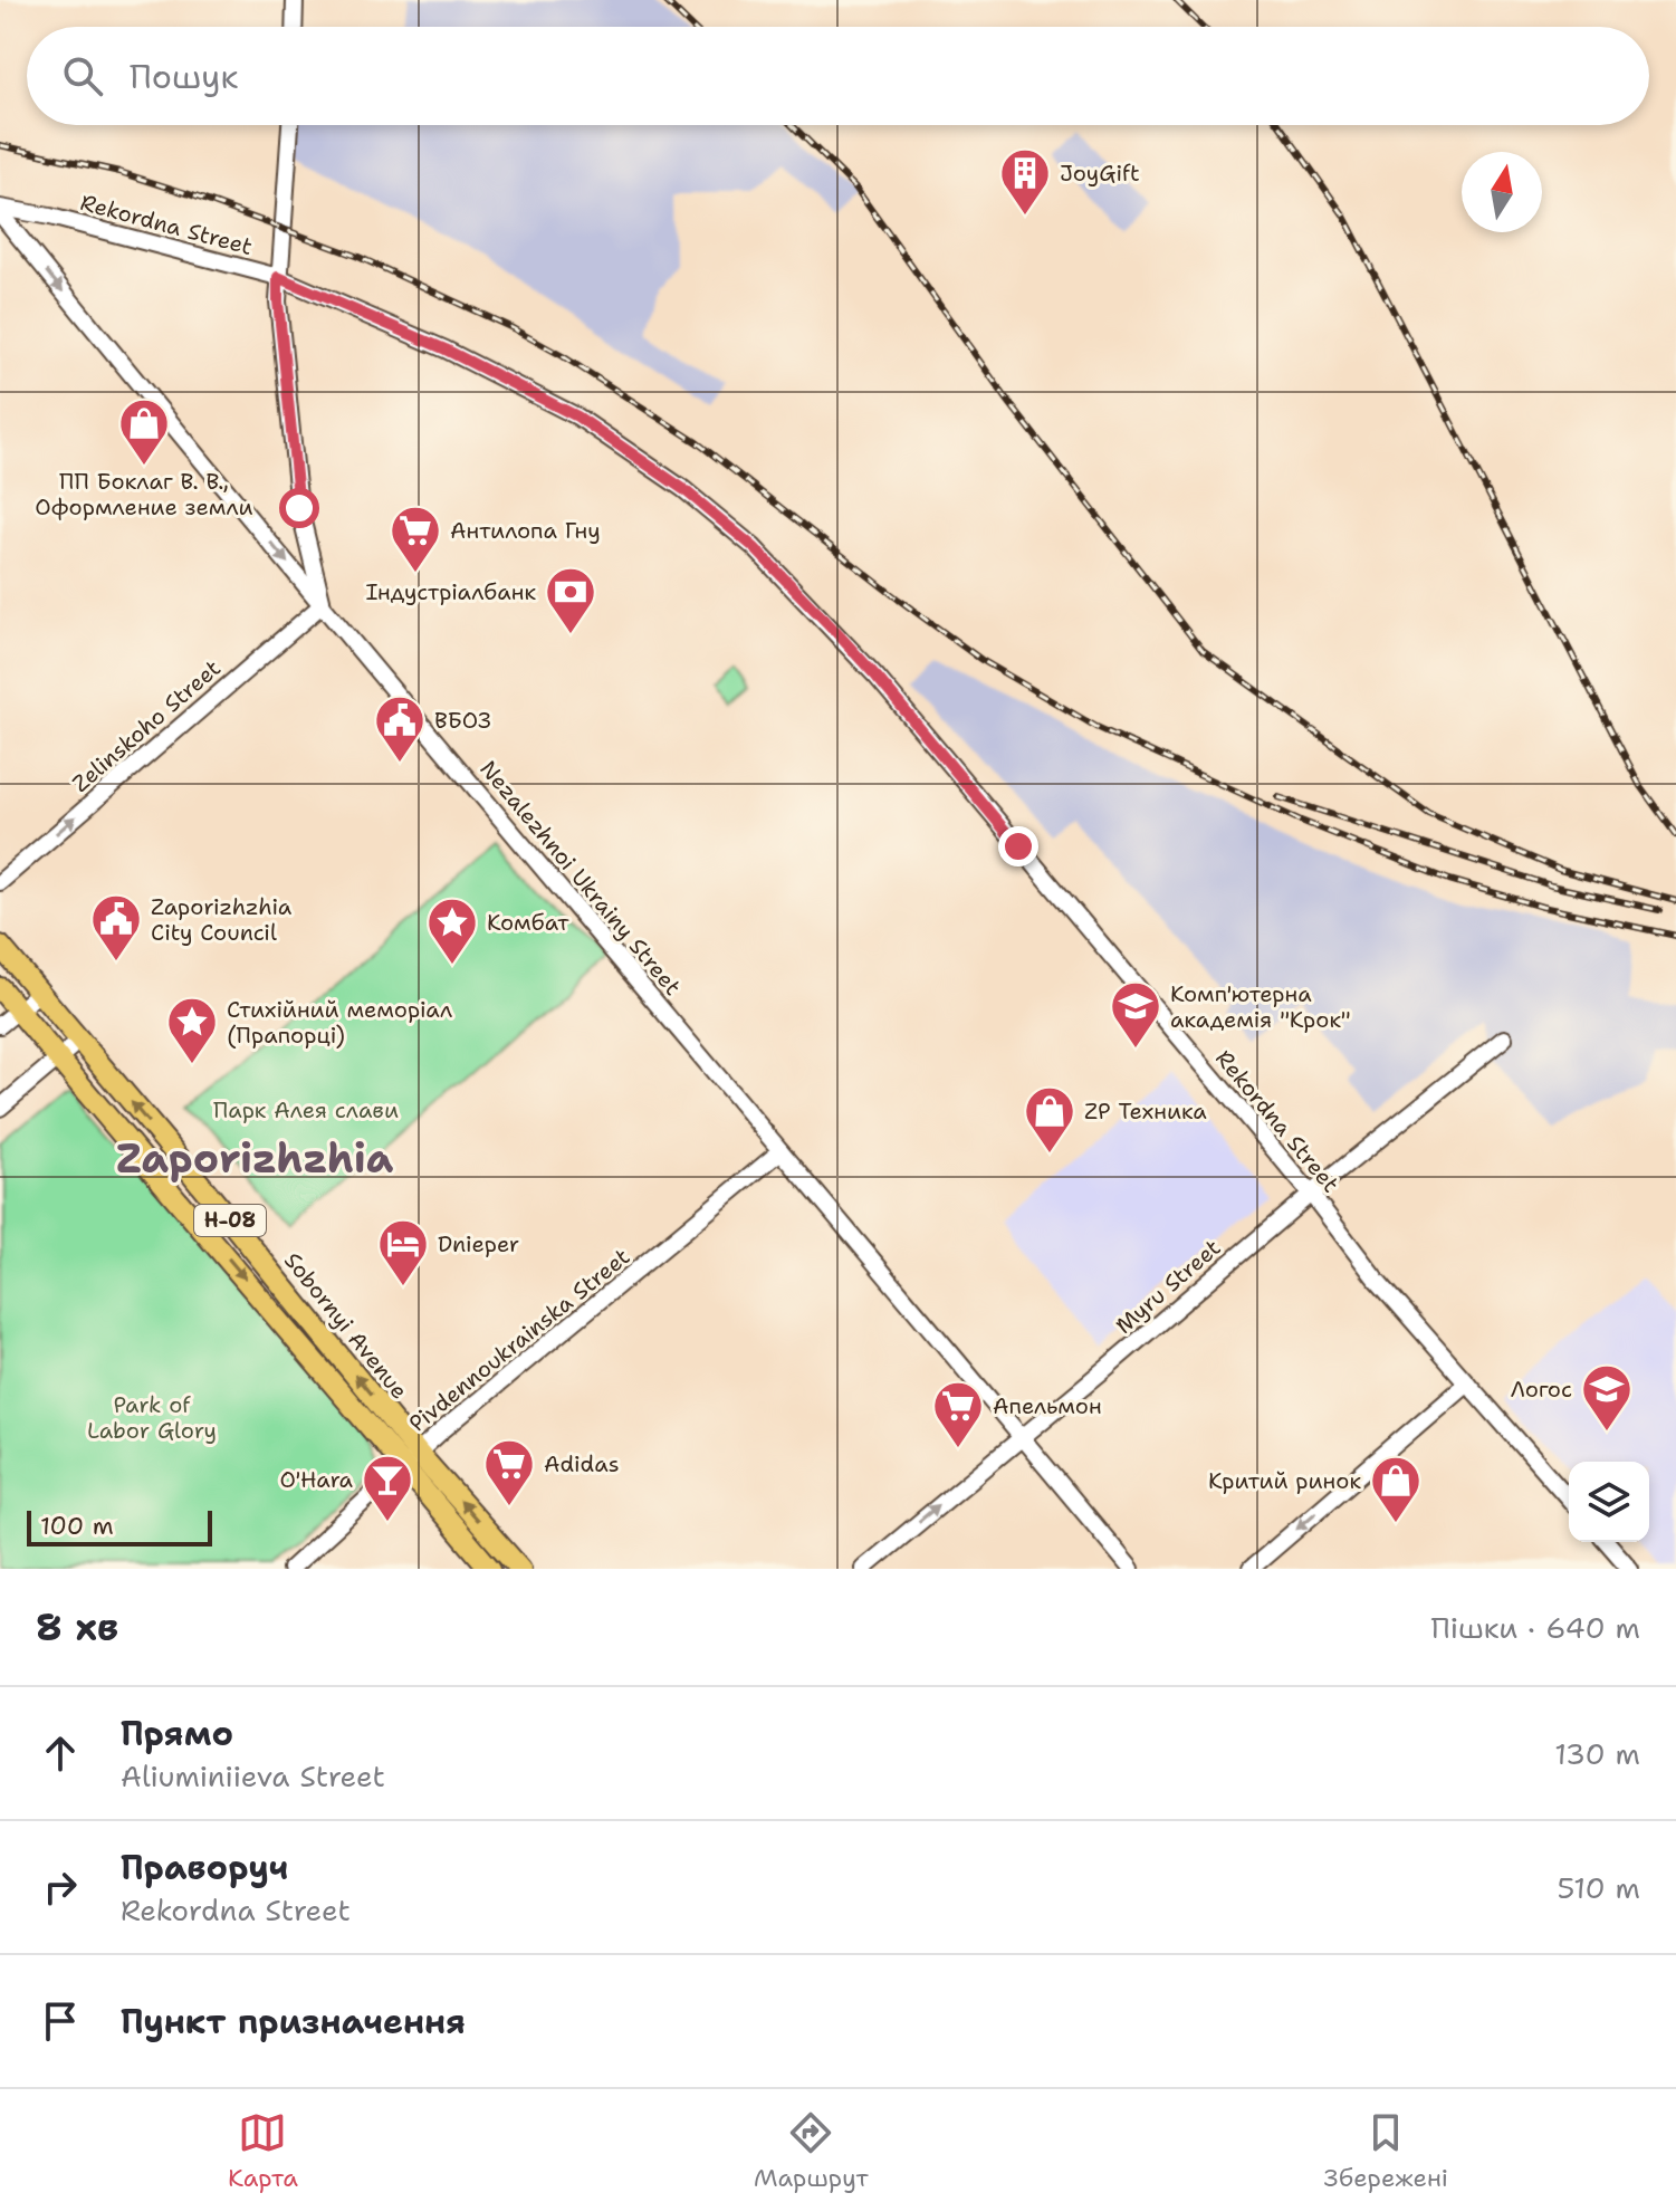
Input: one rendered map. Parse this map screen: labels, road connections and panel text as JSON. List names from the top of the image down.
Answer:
{
  "streets": {
    "main road": ["Н-08", "Sobornyi Avenue"],
    "street": [
      "Rekordna Street",
      "Zelinskoho Street",
      "Nezalezhnoi Ukrainy Street",
      "Myru Street",
      "Pivdennoukrainska Street"
    ]
  },
  "crossings": [
    ["Rekordna Street", "Nezalezhnoi Ukrainy Street"],
    ["Rekordna Street", "Myru Street"],
    ["Zelinskoho Street", "Nezalezhnoi Ukrainy Street"],
    ["Nezalezhnoi Ukrainy Street", "Myru Street"],
    ["Nezalezhnoi Ukrainy Street", "Pivdennoukrainska Street"],
    ["Sobornyi Avenue", "Pivdennoukrainska Street"]
  ],
  "one_way": ["Zelinskoho Street"],
  "districts": ["Zaporizhzhia"],
  "parks": ["Парк Алея слави", "Park of Labor Glory"],
  "places": {
    "building": ["JoyGift"],
    "shop": ["ПП Боклаг В. В., Оформление земли", "ZP Техника", "Критий ринок"],
    "supermarket": ["Антилопа Гну", "Апельмон", "Adidas"],
    "bank": ["Індустріалбанк"],
    "public building": ["ВБОЗ", "Zaporizhzhia City Council"],
    "place": ["Комбат", "Стихійний меморіал (Прапорці)"],
    "school or university": ["Комп'ютерна академія \"Крок\"", "Логос"],
    "hotel": ["Dnieper"],
    "bar": ["O'Hara"]
  },
  "scale_bar": "100 m",
  "north": "top",
  "page": {
    "search": "Пошук",
    "scale": "100 m",
    "heading": ["8 хв", "Пішки · 640 m"],
    "list": [
      ["Прямо", "Aliuminiieva Street", "130 m"],
      ["Праворуч", "Rekordna Street", "510 m"],
      "Пункт призначення"
    ],
    "nav": ["Карта", "Маршрут", "Збережені"]
  }
}
